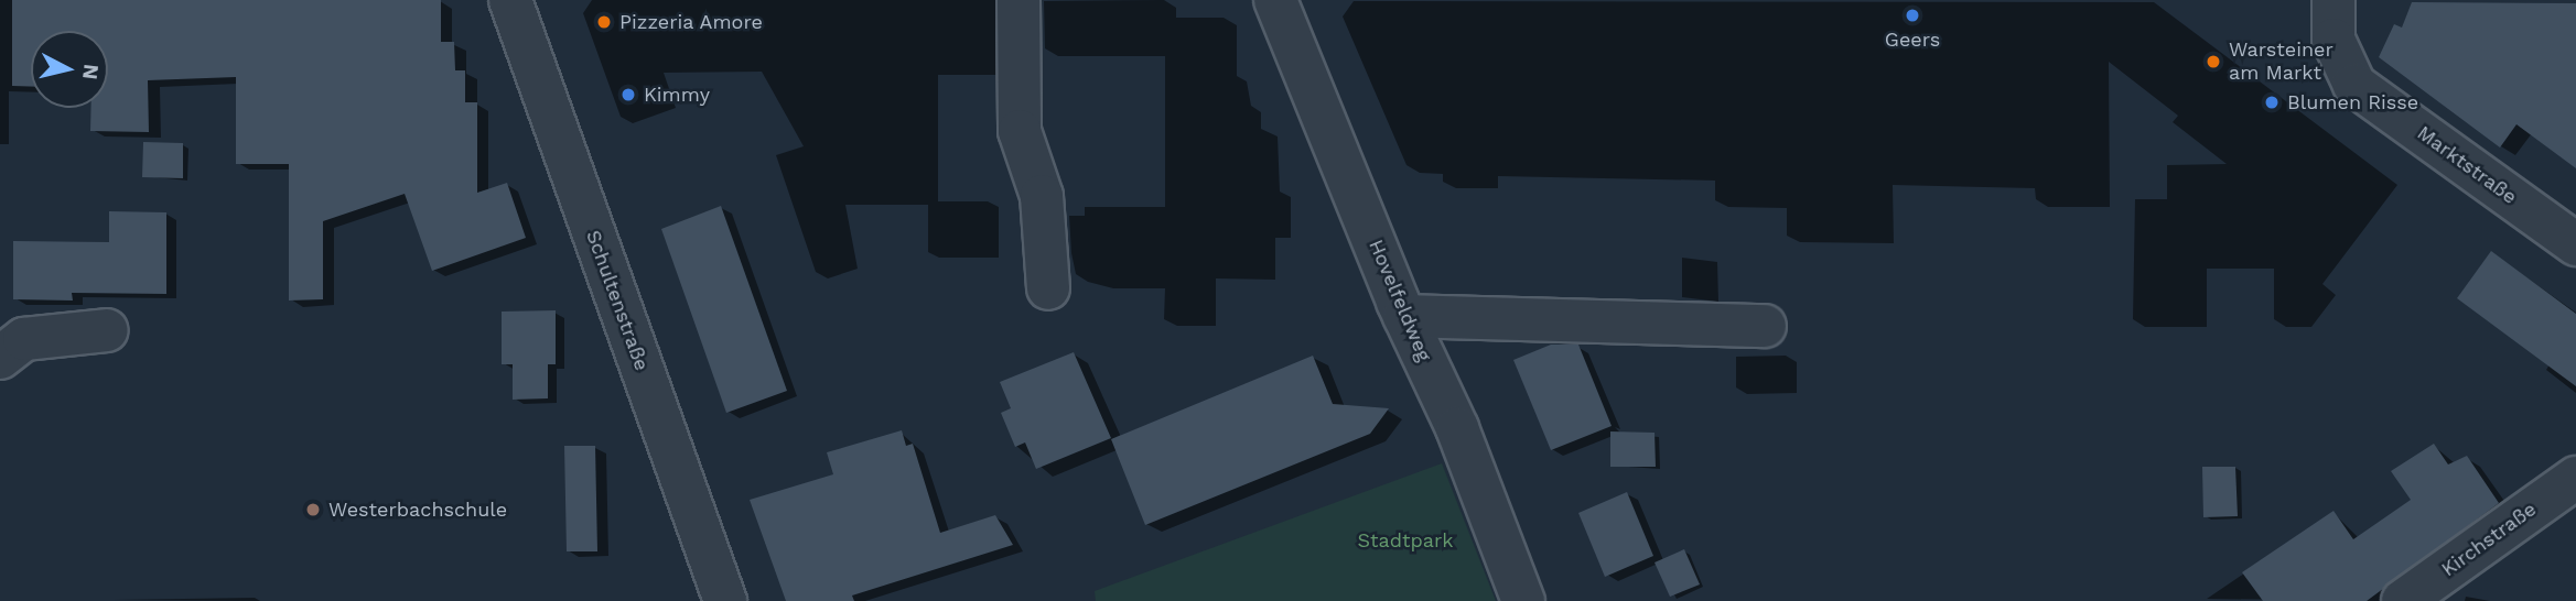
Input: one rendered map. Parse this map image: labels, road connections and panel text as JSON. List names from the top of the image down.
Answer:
{
  "streets": {
    "street": [
      "Marktstraße",
      "Schultenstraße",
      "Hovelfeldweg",
      "Kirchstraße"
    ]
  },
  "parks": ["Stadtpark"],
  "places": [
    "Geers",
    "Pizzeria Amore",
    "Warsteiner am Markt",
    "Kimmy",
    "Blumen Risse",
    "Westerbachschule"
  ],
  "north": "right"
}
